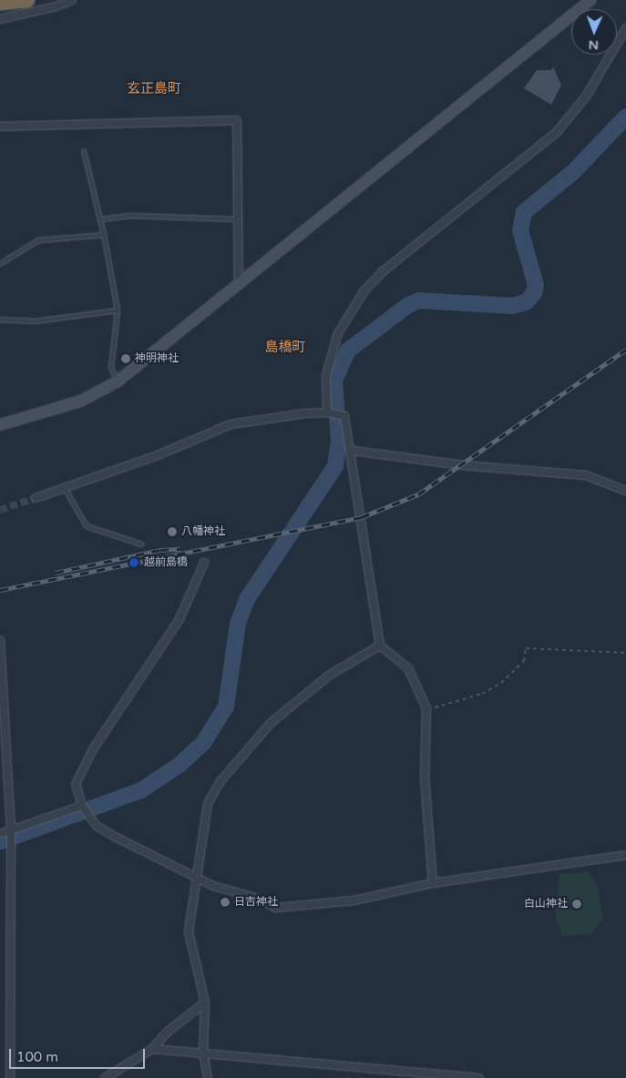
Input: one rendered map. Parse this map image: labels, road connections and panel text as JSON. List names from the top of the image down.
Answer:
{
  "districts": ["玄正島町", "島橋町"],
  "places": [
    "神明神社",
    "八幡神社",
    "越前島橋",
    "日吉神社",
    "白山神社"
  ],
  "scale_bar": "100 m",
  "north": "bottom"
}
